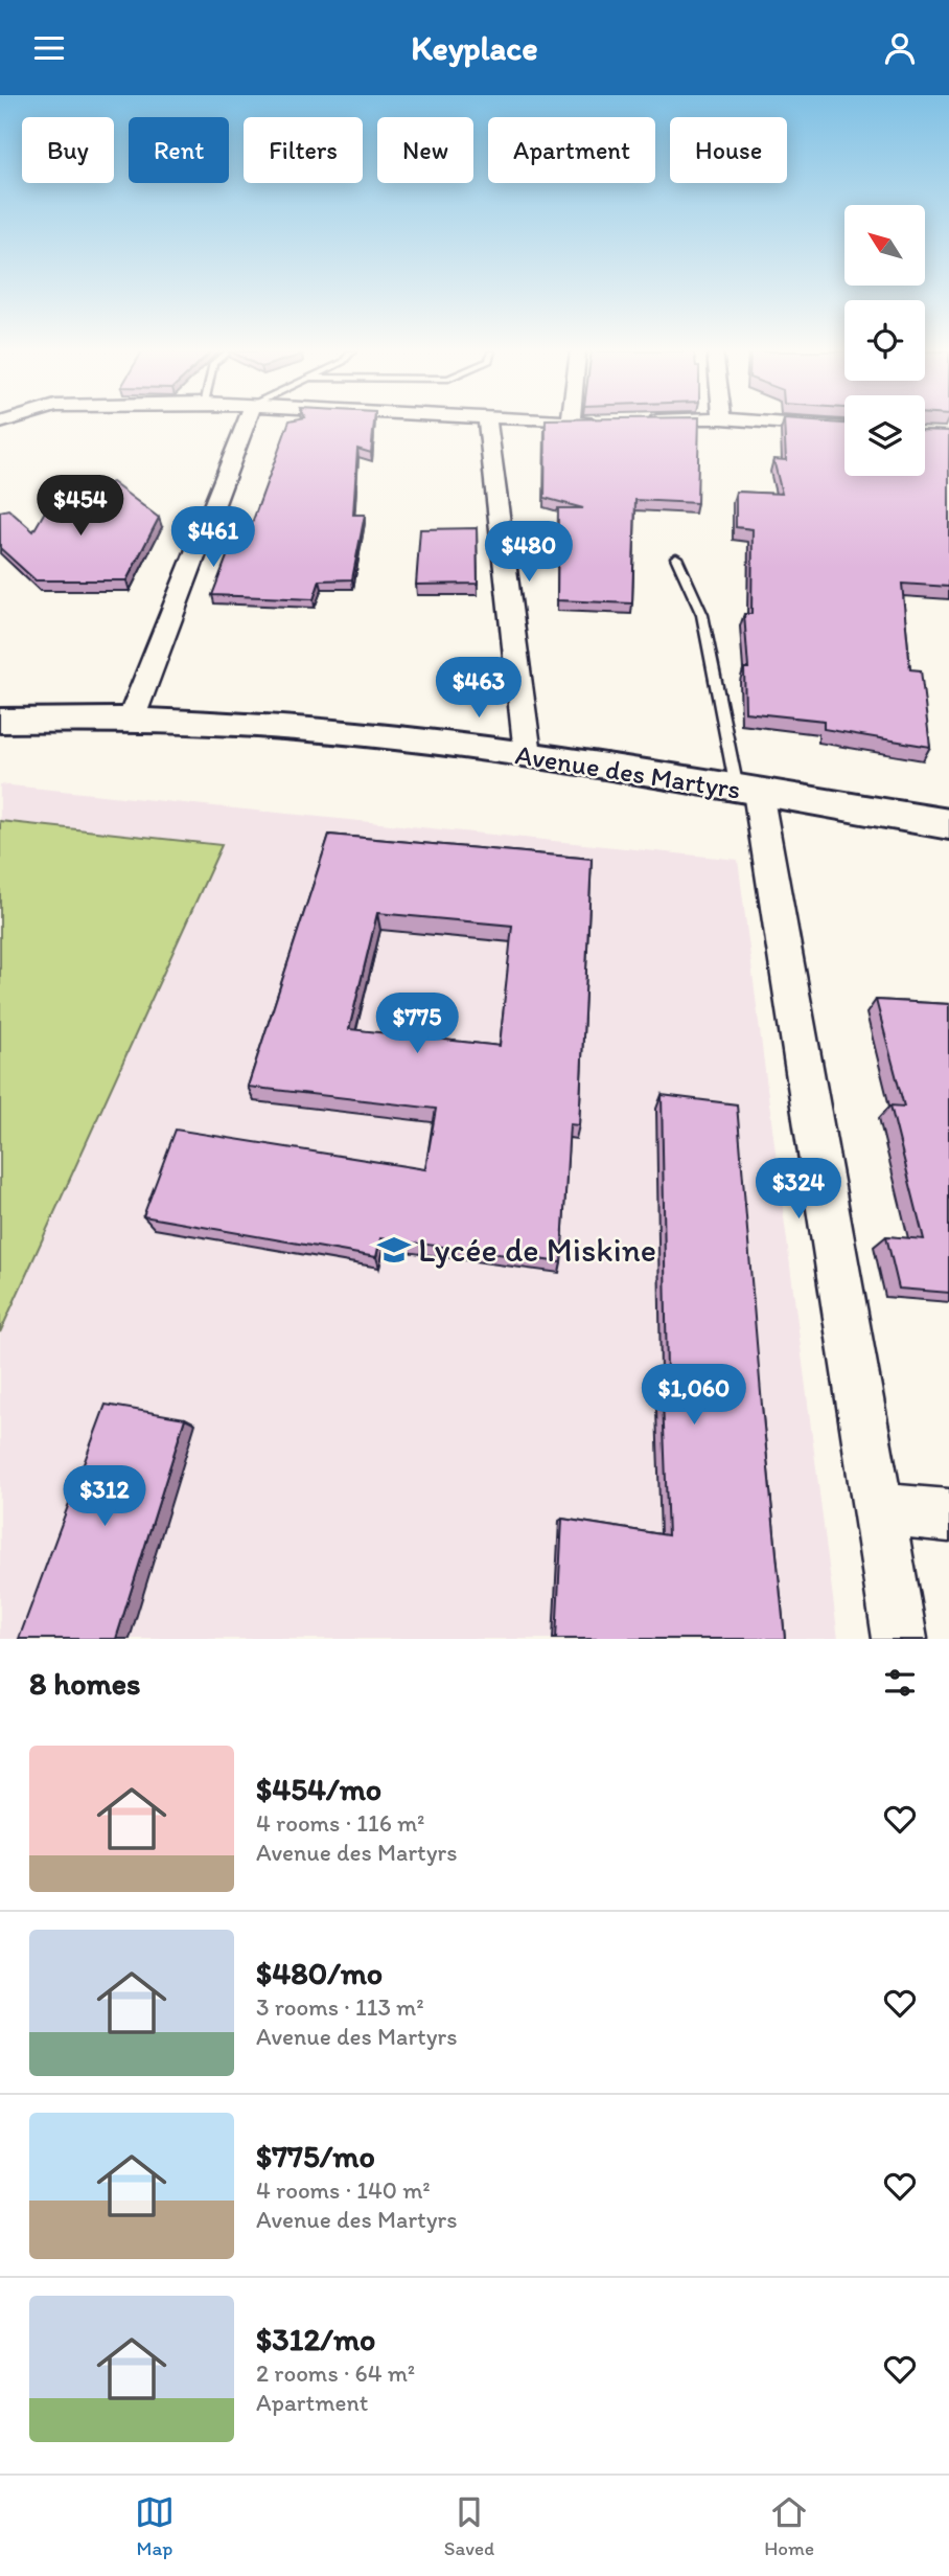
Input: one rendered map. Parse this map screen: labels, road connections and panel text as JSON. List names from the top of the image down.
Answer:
{
  "streets": {
    "main road": ["Avenue des Martyrs"]
  },
  "places": {
    "school or university": ["Lycée de Miskine"]
  },
  "north": "top left",
  "page": {
    "header": "Keyplace",
    "chip": [
      "Buy",
      "Rent",
      "Filters",
      "New",
      "Apartment",
      "House"
    ],
    "price": [
      "$454",
      "$461",
      "$480",
      "$463",
      "$775",
      "$324",
      "$1,060",
      "$312"
    ],
    "heading": "8 homes",
    "list": [
      {
        "name": "$454/mo",
        "note": "4 rooms · 116 m² · Avenue des Martyrs"
      },
      {
        "name": "$480/mo",
        "note": "3 rooms · 113 m² · Avenue des Martyrs"
      },
      {
        "name": "$775/mo",
        "note": "4 rooms · 140 m² · Avenue des Martyrs"
      },
      {
        "name": "$312/mo",
        "note": "2 rooms · 64 m² · Apartment"
      }
    ],
    "tabs": ["Map", "Saved", "Home"]
  }
}
